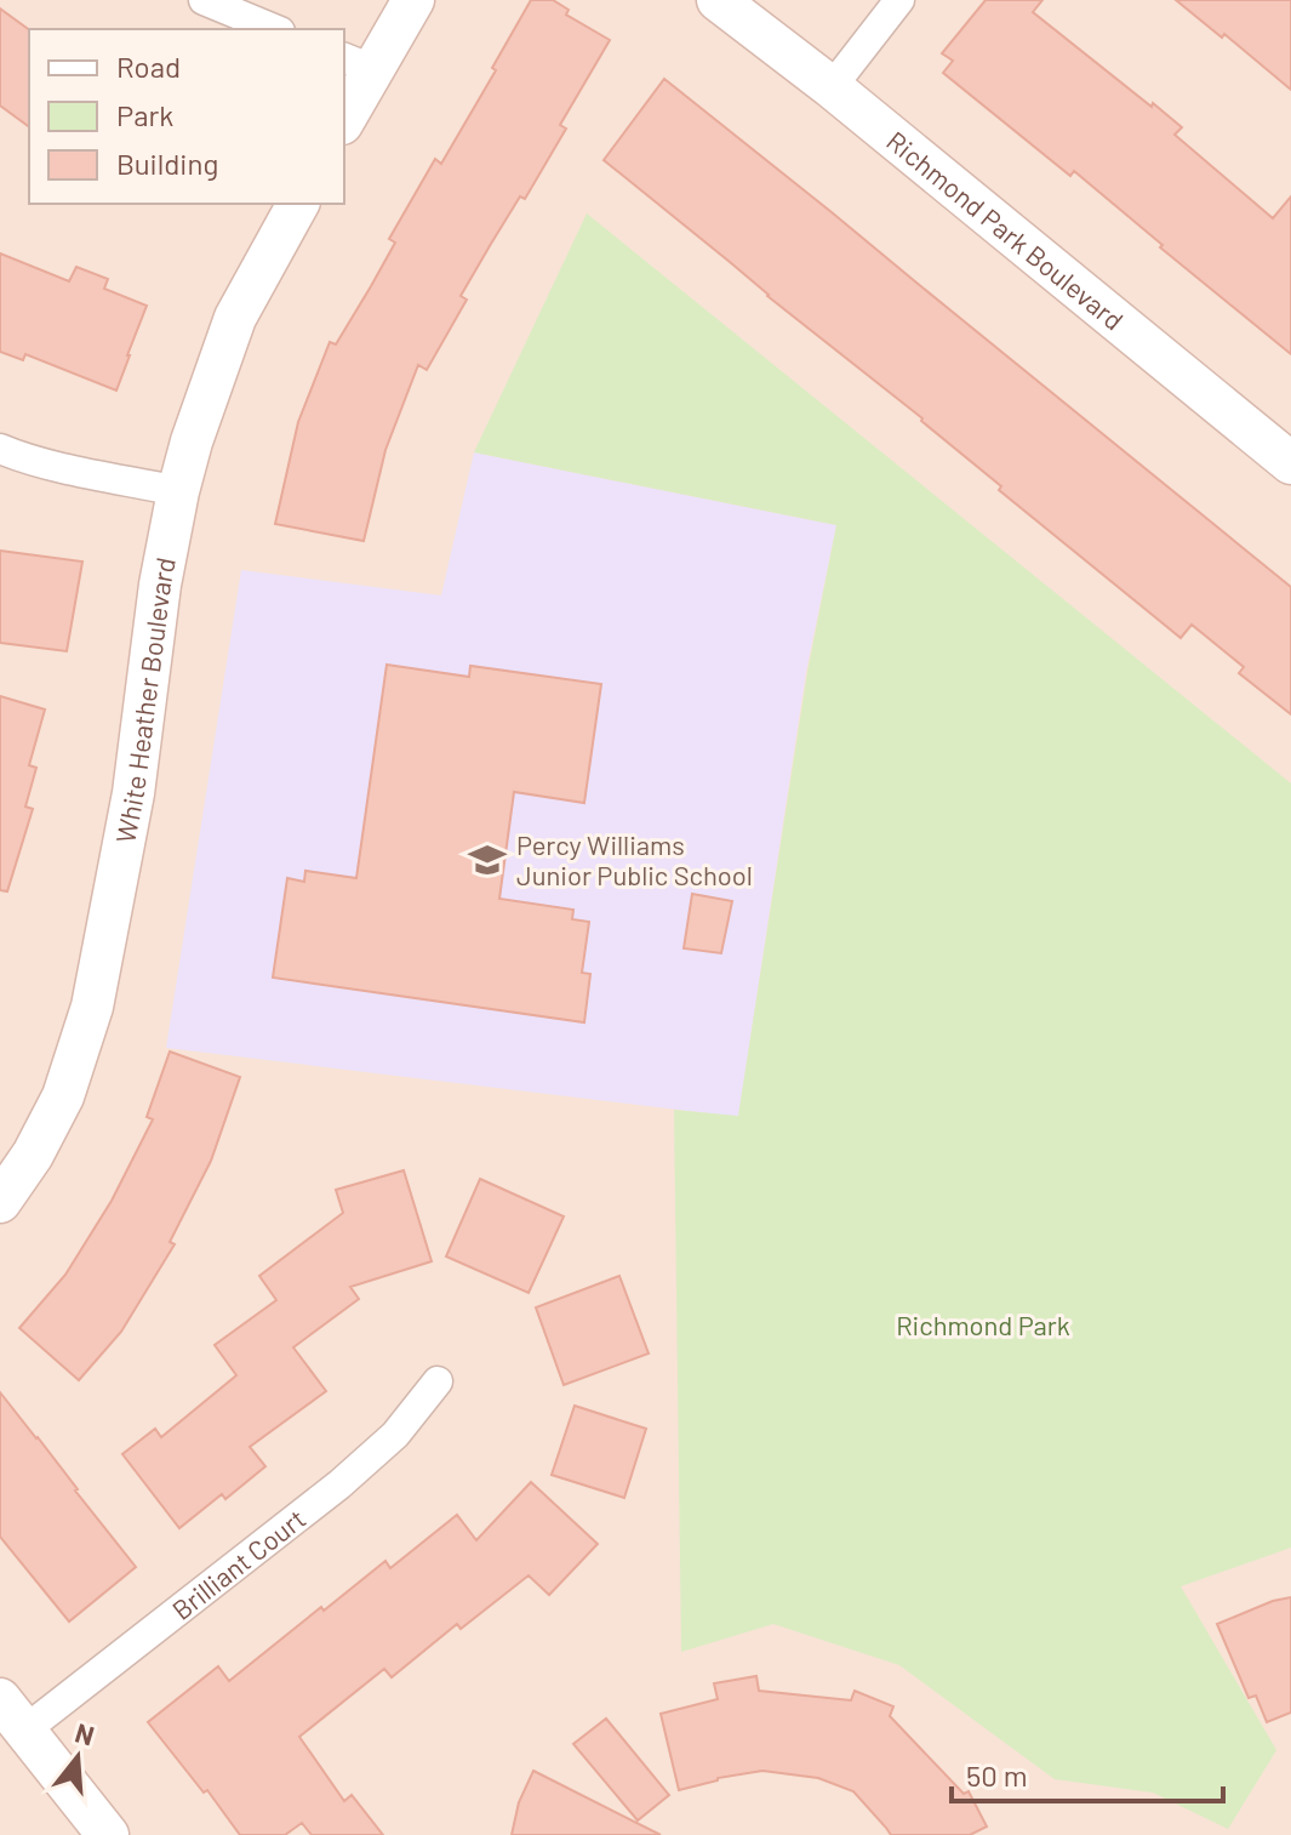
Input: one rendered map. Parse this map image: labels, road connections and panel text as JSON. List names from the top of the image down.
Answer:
{
  "streets": {
    "street": ["Richmond Park Boulevard", "White Heather Boulevard", "Brilliant Court"]
  },
  "parks": ["Richmond Park"],
  "places": {
    "school or university": ["Percy Williams Junior Public School"]
  },
  "legend": ["Road", "Park", "Building"],
  "scale_bar": "50 m",
  "north": "top"
}
